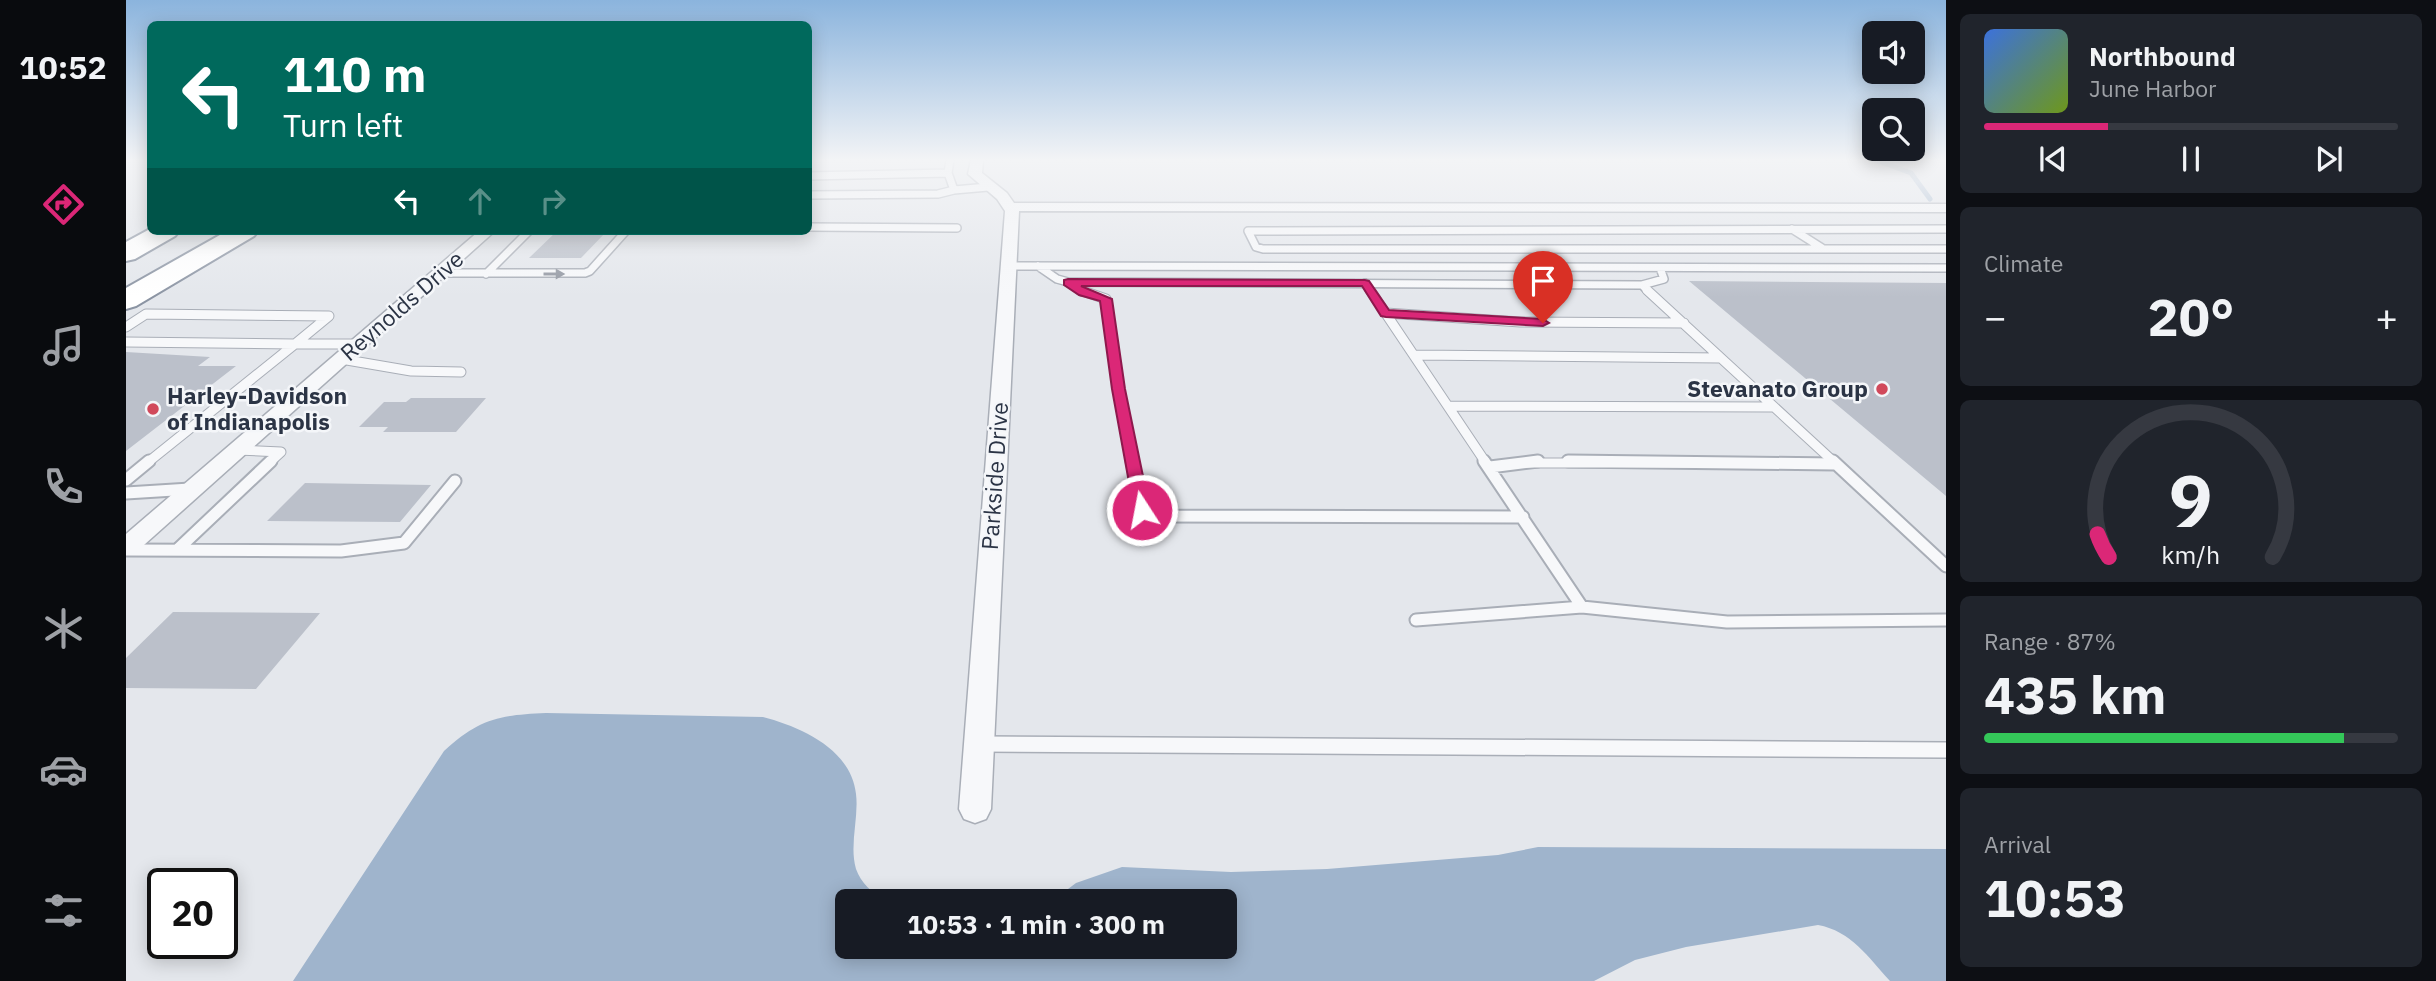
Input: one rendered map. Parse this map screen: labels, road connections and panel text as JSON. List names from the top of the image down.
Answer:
{
  "streets": {
    "street": ["Reynolds Drive", "Parkside Drive"]
  },
  "places": ["Stevanato Group", "Harley-Davidson of Indianapolis"],
  "page": {
    "tabs": "10:52",
    "turn": ["110 m", "Turn left"],
    "song": ["Northbound", "June Harbor"],
    "tile": [
      "Climate",
      ["Range · 87%", "435 km"],
      ["Arrival", "10:53"]
    ],
    "heat": ["−", "20°", "+"],
    "limit": "20",
    "trip": "10:53 · 1 min · 300 m",
    "gauge": ["9", "km/h"]
  }
}
